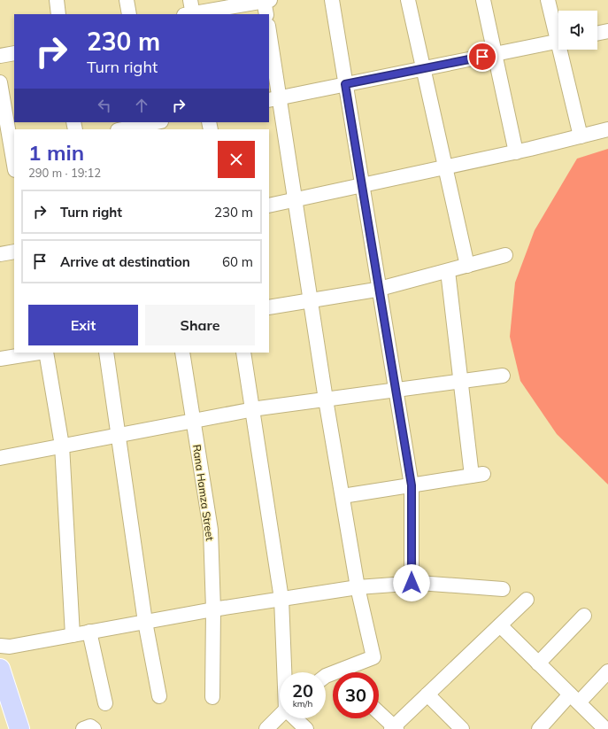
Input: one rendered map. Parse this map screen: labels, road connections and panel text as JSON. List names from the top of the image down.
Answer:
{
  "streets": {
    "street": ["Rana Hamza Street"]
  },
  "page": {
    "turn": ["230 m", "Turn right"],
    "heading": ["1 min", "290 m · 19:12"],
    "list": [
      {
        "name": "Turn right",
        "value": "230 m"
      },
      {
        "name": "Arrive at destination",
        "value": "60 m"
      }
    ],
    "buttons": ["Exit", "Share"],
    "speed": "20 km/h",
    "limit": "30"
  }
}
